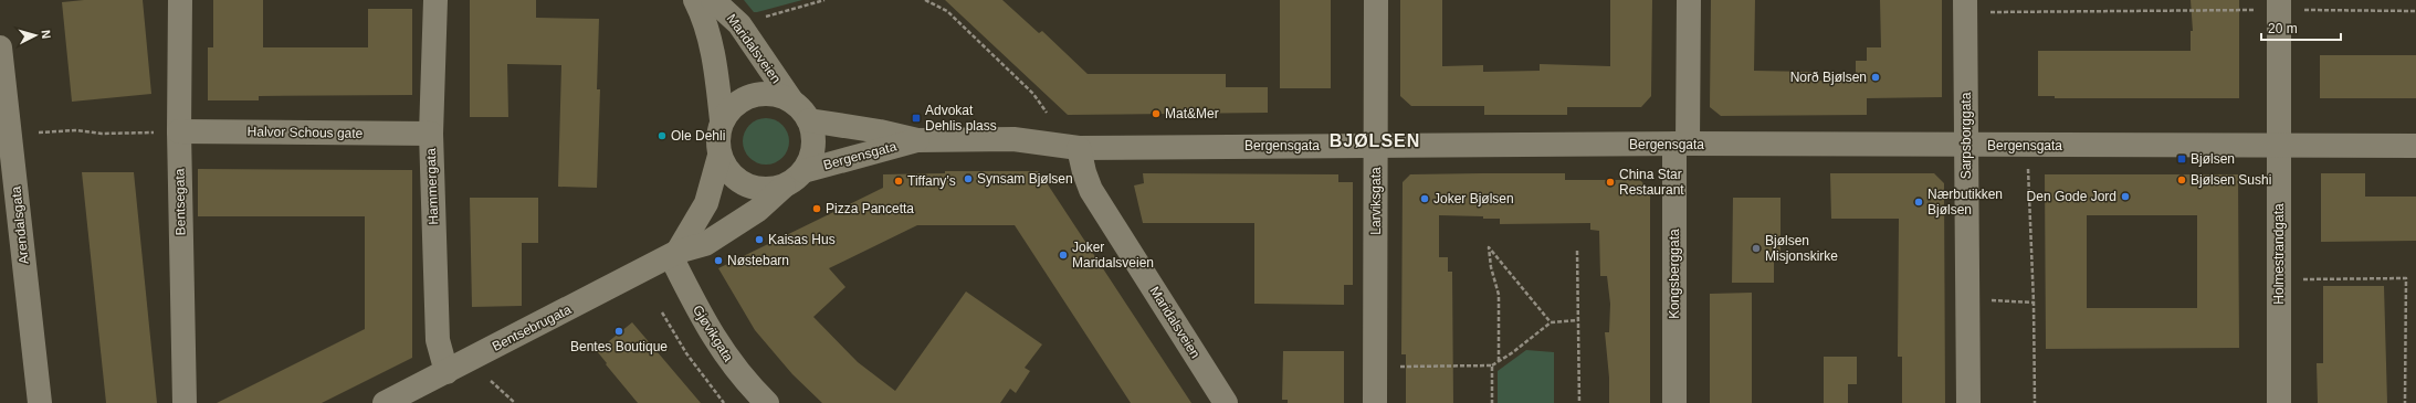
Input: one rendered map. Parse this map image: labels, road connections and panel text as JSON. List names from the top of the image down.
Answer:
{
  "streets": {
    "street": [
      "Maridalsveien",
      "Halvor Schous gate",
      "Sarpsborggata",
      "Bergensgata",
      "Hammergata",
      "Larviksgata",
      "Bentsegata",
      "Arendalsgata",
      "Holmestrandgata",
      "Kongsberggata",
      "Bentsebrugata",
      "Gjøvikgata"
    ]
  },
  "crossings": [
    ["Maridalsveien", "Bergensgata"],
    ["Maridalsveien", "Bentsebrugata"],
    ["Halvor Schous gate", "Hammergata"],
    ["Halvor Schous gate", "Bentsegata"],
    ["Sarpsborggata", "Bergensgata"],
    ["Bergensgata", "Larviksgata"],
    ["Bergensgata", "Holmestrandgata"],
    ["Bergensgata", "Kongsberggata"],
    ["Bergensgata", "Bentsebrugata"],
    ["Hammergata", "Bentsebrugata"],
    ["Bentsebrugata", "Gjøvikgata"]
  ],
  "districts": ["BJØLSEN"],
  "places": {
    "other": [
      "Norð Bjølsen",
      "Mat&Mer",
      "Ole Dehli",
      "Synsam Bjølsen",
      "Bjølsen Sushi",
      "Tiffany’s",
      "China Star Restaurant",
      "Den Gode Jord",
      "Joker Bjølsen",
      "Nærbutikken Bjølsen",
      "Pizza Pancetta",
      "Kaisas Hus",
      "Bjølsen Misjonskirke",
      "Joker Maridalsveien",
      "Nøstebarn",
      "Bentes Boutique"
    ],
    "transit": ["Advokat Dehlis plass", "Bjølsen"]
  },
  "scale_bar": "20 m",
  "north": "right"
}
